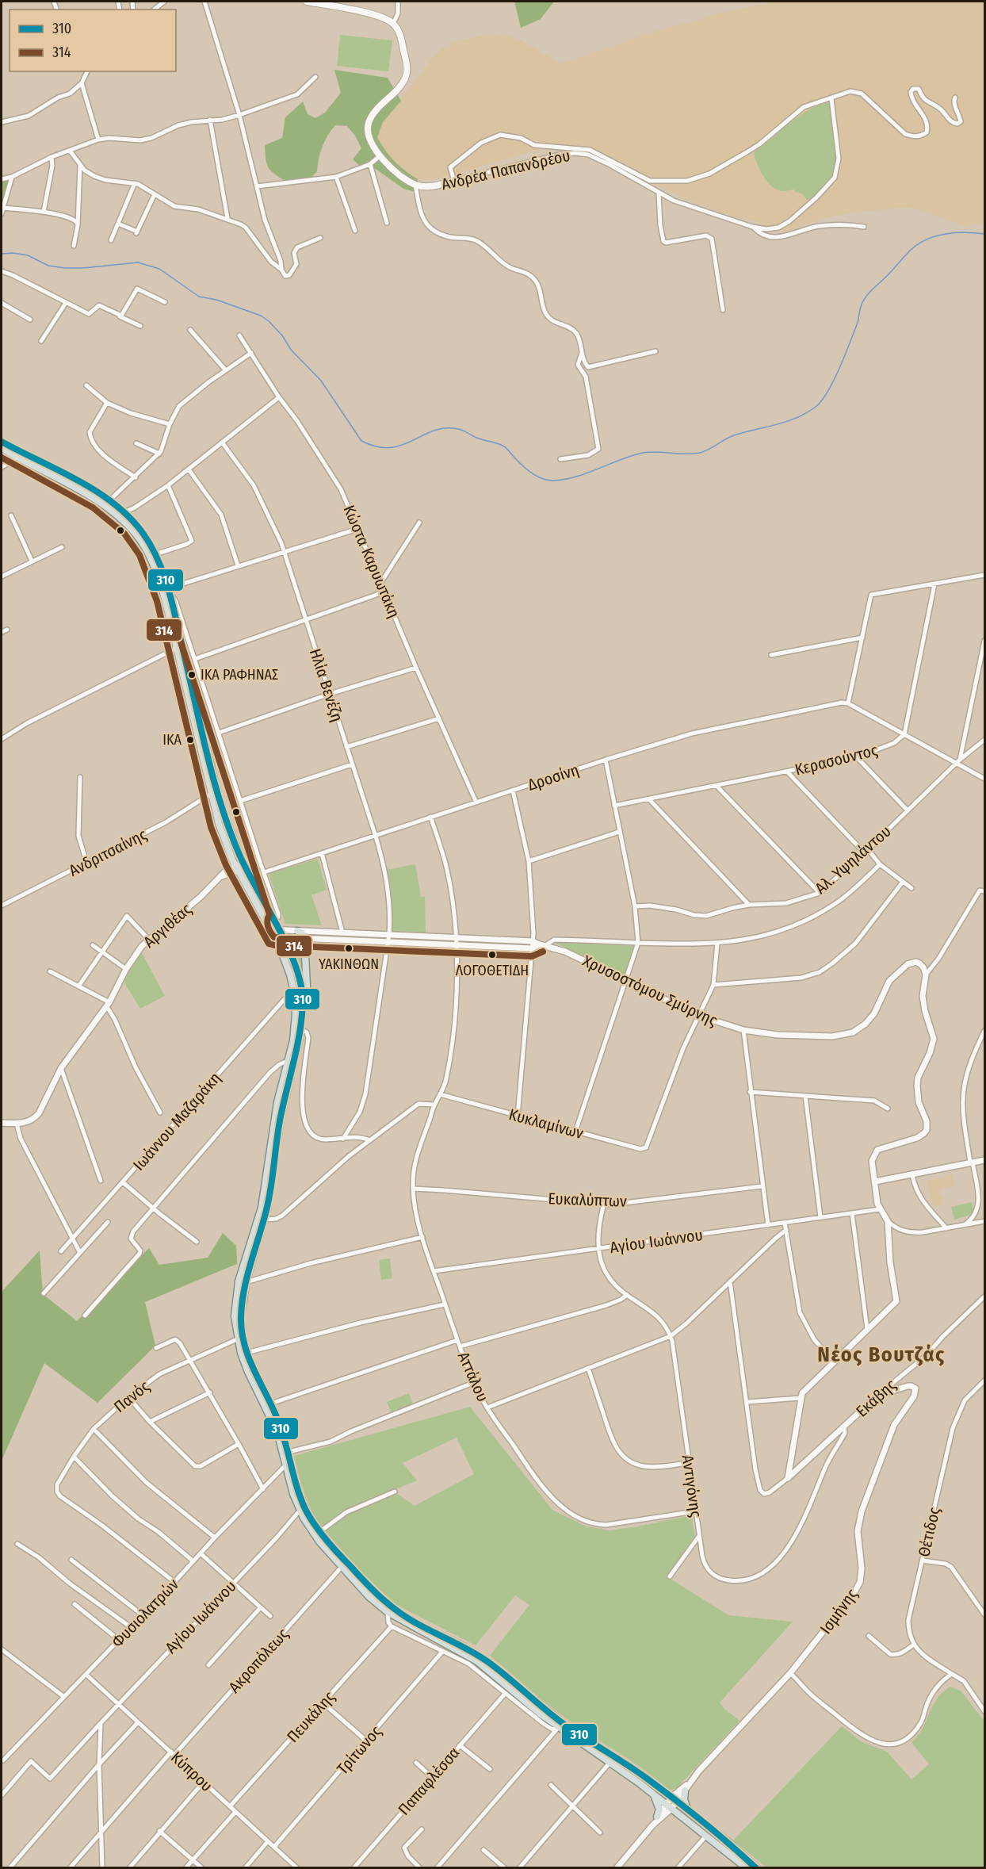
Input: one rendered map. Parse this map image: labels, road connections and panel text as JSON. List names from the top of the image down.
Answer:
{
  "streets": {
    "main road": ["Ανδρέα Παπανδρέου"],
    "street": [
      "Κώστα Καρυωτάκη",
      "Ηλία Βενέζη",
      "Κερασούντος",
      "Δροσίνη",
      "Ανδριτσαίνης",
      "Αλ. Υψηλάντου",
      "Αργιθέας",
      "Χρυσοστόμου Σμύρνης",
      "Ιωάννου Μαζαράκη",
      "Κυκλαμίνων",
      "Ευκαλύπτων",
      "Αγίου Ιωάννου",
      "Αττάλου",
      "Πανός",
      "Εκάβης",
      "Αντιγόνης",
      "Θέτιδος",
      "Ισμήνης",
      "Φυσιολατρών",
      "Ακροπόλεως",
      "Πευκάλης",
      "Τρίτωνος",
      "Κύπρου",
      "Παπαφλέσσα"
    ]
  },
  "crossings": [
    ["Κώστα Καρυωτάκη", "Δροσίνη"],
    ["Ηλία Βενέζη", "Δροσίνη"],
    ["Ηλία Βενέζη", "Χρυσοστόμου Σμύρνης"],
    ["Δροσίνη", "Αττάλου"],
    ["Χρυσοστόμου Σμύρνης", "Κυκλαμίνων"],
    ["Χρυσοστόμου Σμύρνης", "Αττάλου"],
    ["Κυκλαμίνων", "Αττάλου"],
    ["Ευκαλύπτων", "Αττάλου"],
    ["Ευκαλύπτων", "Αντιγόνης"],
    ["Αγίου Ιωάννου", "Αττάλου"],
    ["Αγίου Ιωάννου", "Αντιγόνης"],
    ["Αγίου Ιωάννου", "Κύπρου"],
    ["Αττάλου", "Αντιγόνης"],
    ["Πανός", "Φυσιολατρών"],
    ["Εκάβης", "Αντιγόνης"],
    ["Εκάβης", "Ισμήνης"],
    ["Φυσιολατρών", "Κύπρου"],
    ["Ακροπόλεως", "Κύπρου"],
    ["Πευκάλης", "Κύπρου"],
    ["Τρίτωνος", "Κύπρου"]
  ],
  "districts": ["Νέος Βουτζάς"],
  "places": [
    "ΙΚΑ ΡΑΦΗΝΑΣ",
    "ΙΚΑ",
    "ΥΑΚΙΝΘΩΝ",
    "ΛΟΓΟΘΕΤΙΔΗ"
  ],
  "lines": ["transit line 310", "transit line 314"],
  "legend": ["310", "314"]
}
